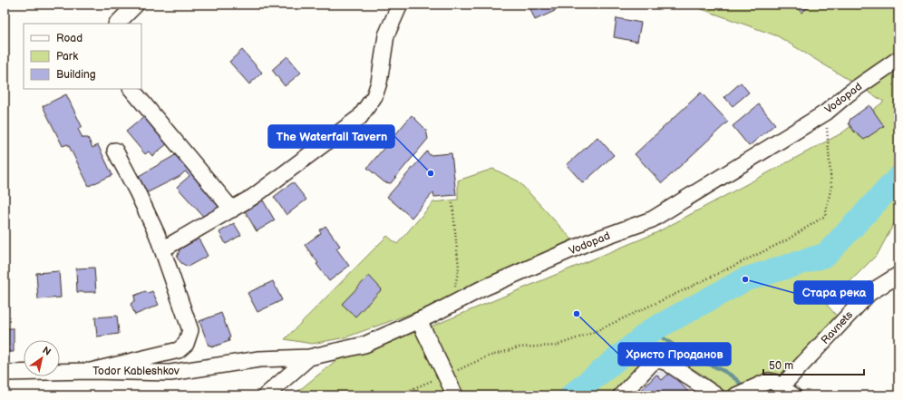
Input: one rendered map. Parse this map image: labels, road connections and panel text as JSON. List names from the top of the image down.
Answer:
{
  "streets": {
    "street": ["Vodopad", "Ravnets", "Todor Kableshkov"]
  },
  "crossings": [
    ["Vodopad", "Todor Kableshkov"]
  ],
  "places": ["The Waterfall Tavern", "Стара река", "Христо Проданов"],
  "legend": ["Road", "Park", "Building"],
  "scale_bar": "50 m",
  "north": "top right"
}
